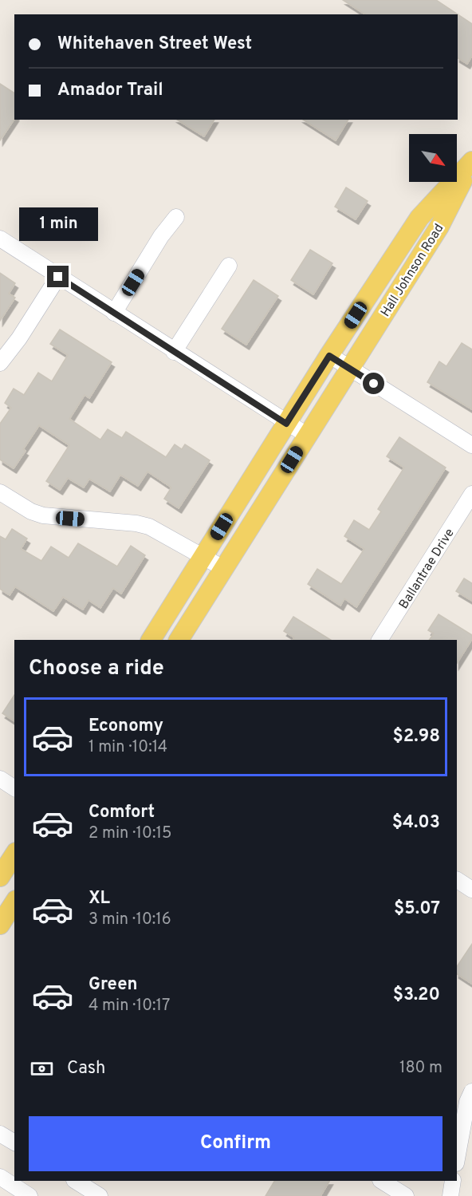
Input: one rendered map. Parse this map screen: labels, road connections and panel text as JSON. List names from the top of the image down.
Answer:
{
  "streets": {
    "main road": ["Hall Johnson Road"],
    "street": ["Ballantrae Drive"]
  },
  "north": "bottom right",
  "page": {
    "banner": ["Whitehaven Street West", "Amador Trail"],
    "bubble": "1 min",
    "heading": "Choose a ride",
    "list": [
      {
        "name": "Economy",
        "note": "1 min · 10:14",
        "value": "$2.98"
      },
      {
        "name": "Comfort",
        "note": "2 min · 10:15",
        "value": "$4.03"
      },
      {
        "name": "XL",
        "note": "3 min · 10:16",
        "value": "$5.07"
      },
      {
        "name": "Green",
        "note": "4 min · 10:17",
        "value": "$3.20"
      }
    ],
    "pay": ["Cash", "180 m"],
    "buttons": "Confirm"
  }
}
